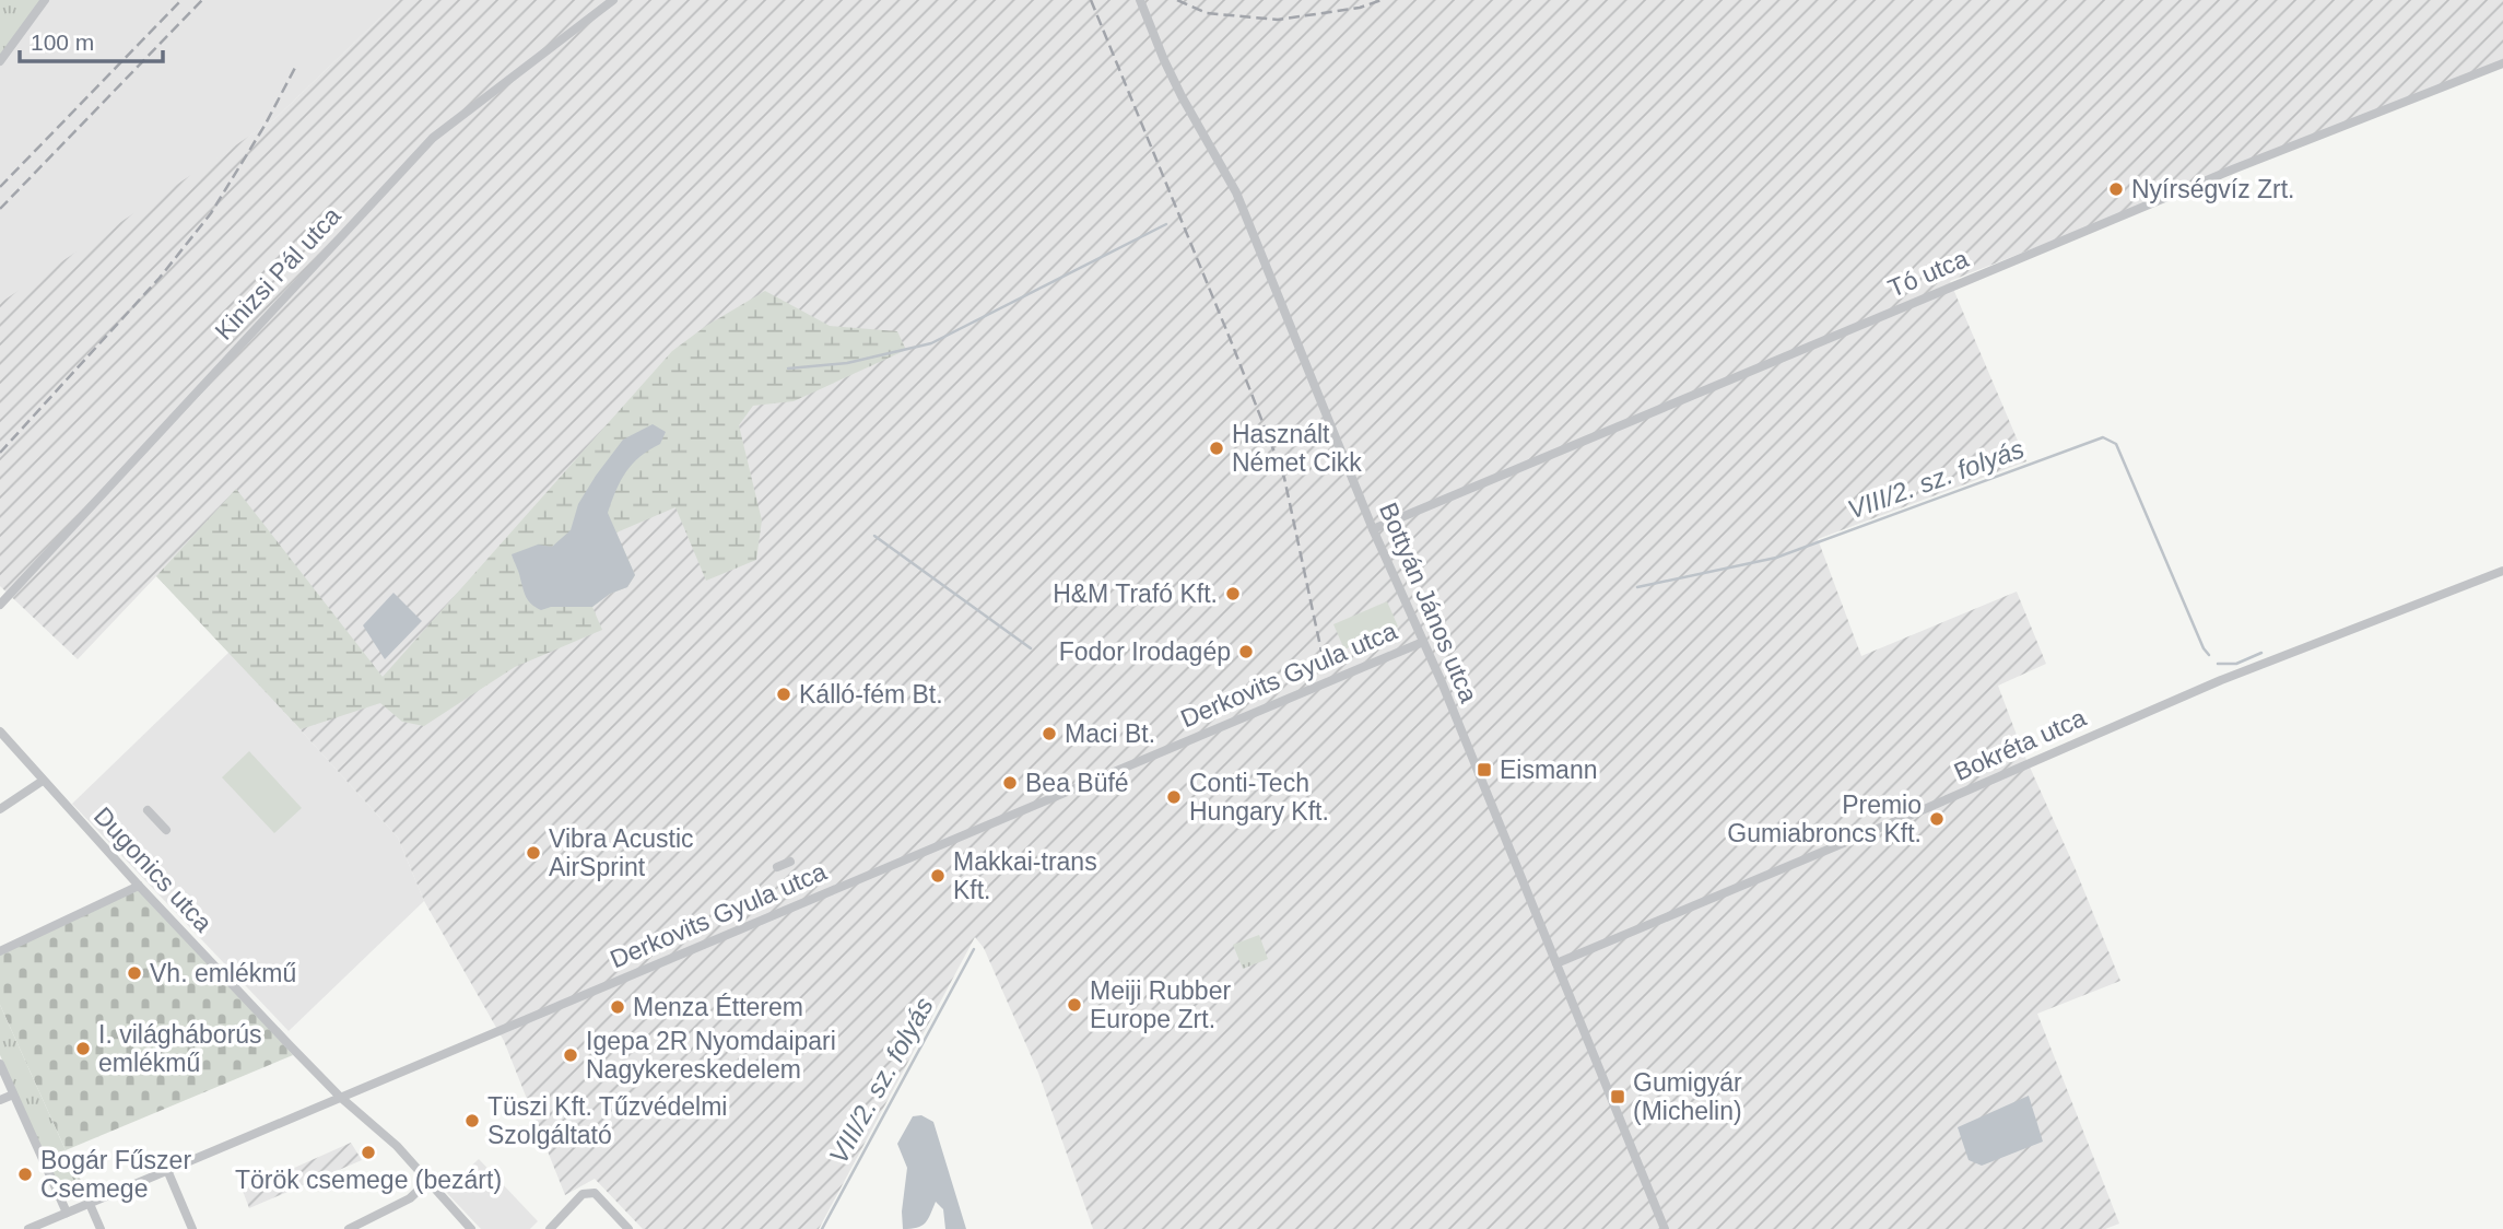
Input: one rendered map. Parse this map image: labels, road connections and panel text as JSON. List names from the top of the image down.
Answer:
{
  "streets": {
    "street": [
      "Kinizsi Pál utca",
      "Tó utca",
      "Bottyán János utca",
      "Derkovits Gyula utca",
      "Bokréta utca",
      "Dugonics utca"
    ]
  },
  "crossings": [
    ["Tó utca", "Bottyán János utca"],
    ["Bottyán János utca", "Derkovits Gyula utca"],
    ["Bottyán János utca", "Bokréta utca"],
    ["Derkovits Gyula utca", "Dugonics utca"]
  ],
  "water": ["VIII/2. sz. folyás"],
  "places": {
    "other": [
      "Nyírségvíz Zrt.",
      "Használt Német Cikk",
      "H&M Trafó Kft.",
      "Fodor Irodagép",
      "Kálló-fém Bt.",
      "Maci Bt.",
      "Bea Büfé",
      "Conti-Tech Hungary Kft.",
      "Premio Gumiabroncs Kft.",
      "Vibra Acustic AirSprint",
      "Makkai-trans Kft.",
      "Vh. emlékmű",
      "Meiji Rubber Europe Zrt.",
      "Menza Étterem",
      "I. világháborús emlékmű",
      "Igepa 2R Nyomdaipari Nagykereskedelem",
      "Tüszi Kft. Tűzvédelmi Szolgáltató",
      "Török csemege (bezárt)",
      "Bogár Fűszer Csemege"
    ],
    "transit": ["Eismann", "Gumigyár (Michelin)"]
  },
  "scale_bar": "100 m"
}
